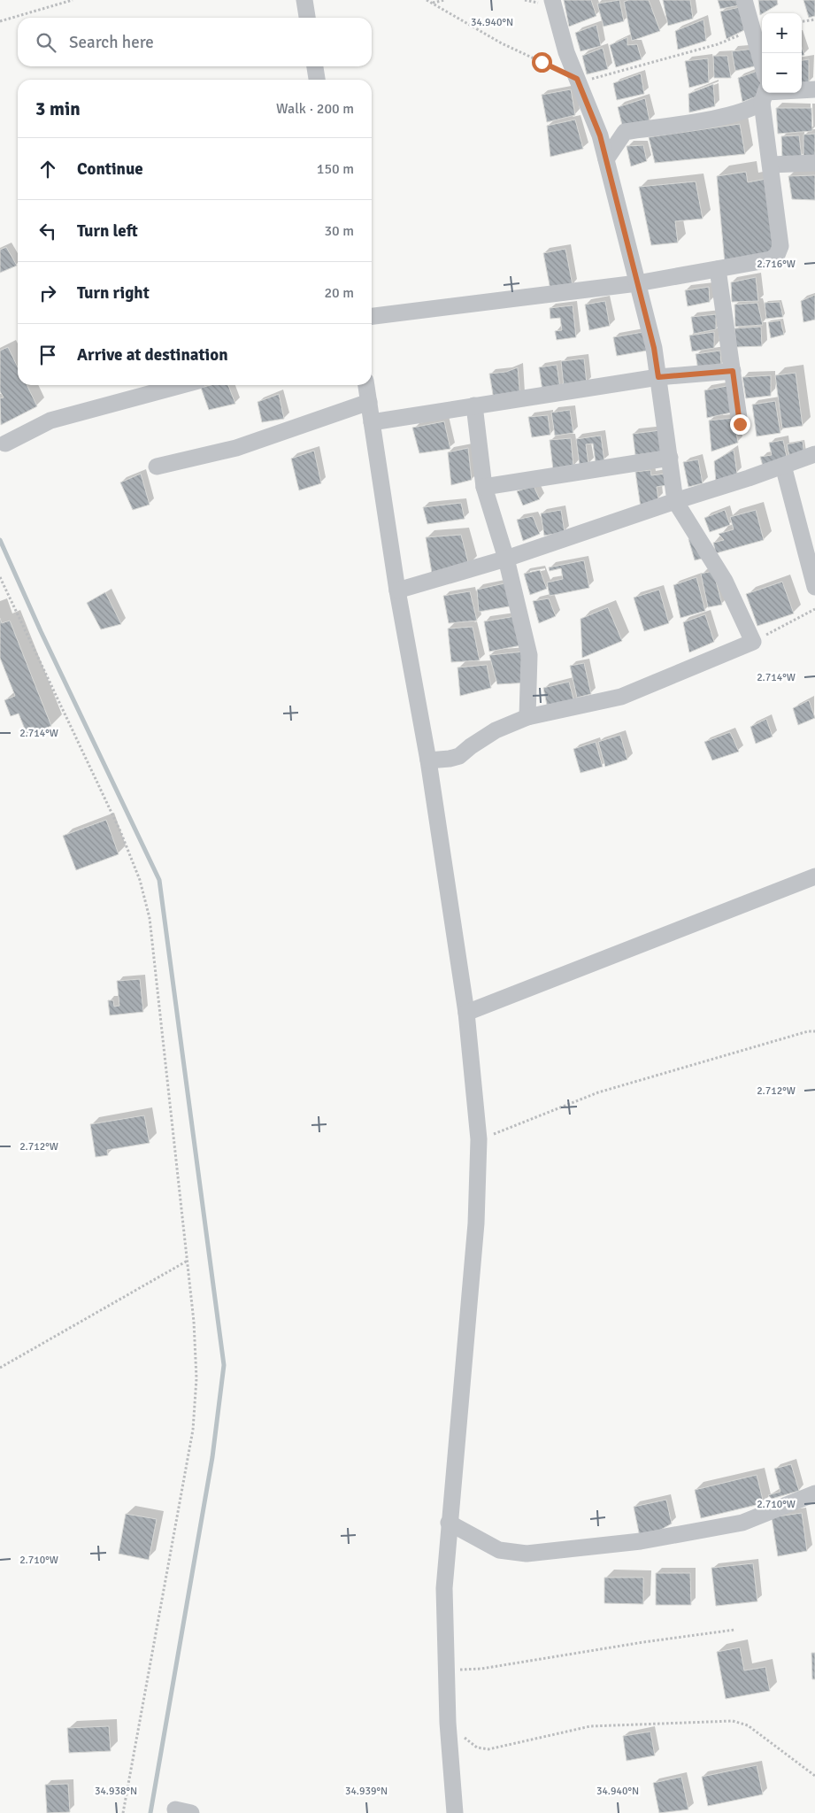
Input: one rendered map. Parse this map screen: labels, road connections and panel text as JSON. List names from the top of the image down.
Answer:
{
  "page": {
    "map_buttons": ["+", "−"],
    "search": "Search here",
    "heading": ["3 min", "Walk · 200 m"],
    "list": [
      ["Continue", "150 m"],
      ["Turn left", "30 m"],
      ["Turn right", "20 m"],
      "Arrive at destination"
    ]
  },
  "coordinates": [
    "34.940°N",
    "2.716°W",
    "2.714°W",
    "2.712°W",
    "2.710°W",
    "34.938°N",
    "34.939°N"
  ]
}
